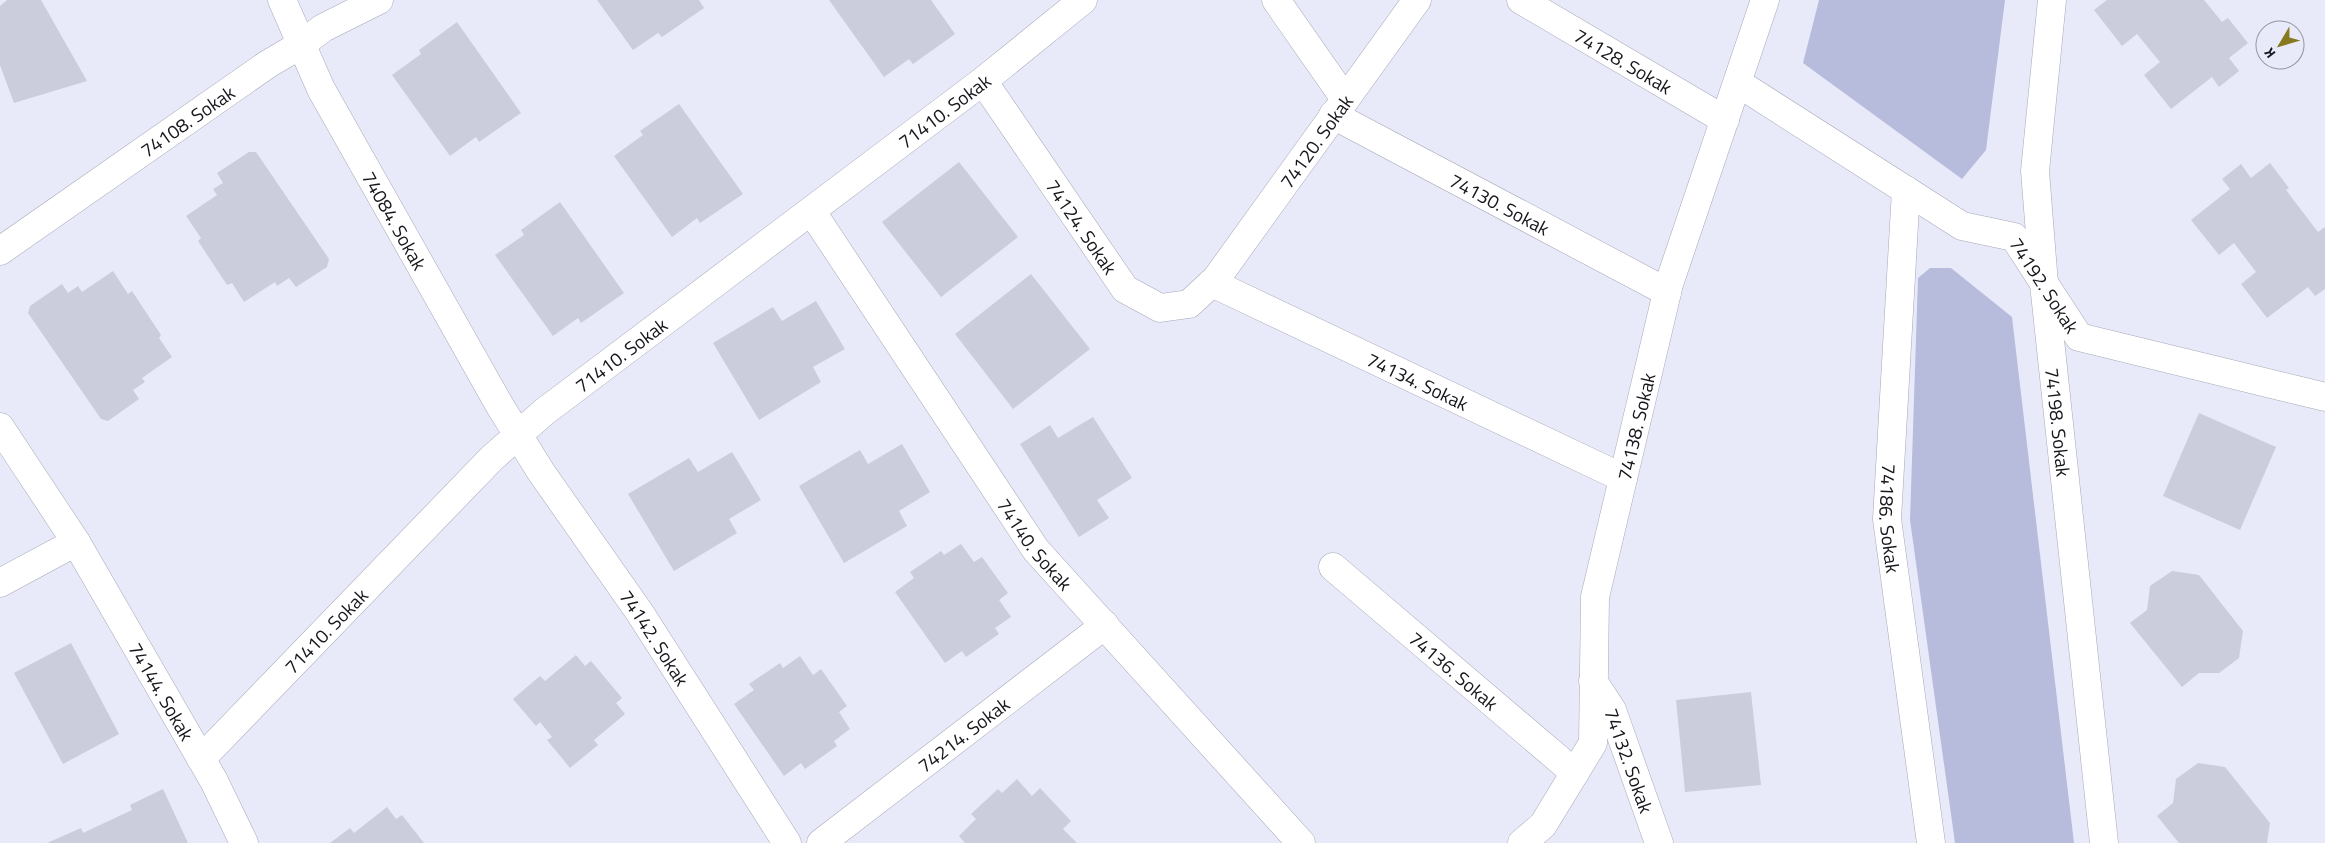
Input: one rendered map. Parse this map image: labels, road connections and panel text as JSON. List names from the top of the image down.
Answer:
{
  "streets": {
    "street": [
      "74128. Sokak",
      "71410. Sokak",
      "74108. Sokak",
      "74120. Sokak",
      "74130. Sokak",
      "74084. Sokak",
      "74124. Sokak",
      "74192. Sokak",
      "74134. Sokak",
      "74198. Sokak",
      "74138. Sokak",
      "74186. Sokak",
      "74140. Sokak",
      "74142. Sokak",
      "74136. Sokak",
      "74144. Sokak",
      "74214. Sokak",
      "74132. Sokak"
    ]
  },
  "crossings": [
    ["74128. Sokak", "74138. Sokak"],
    ["71410. Sokak", "74084. Sokak"],
    ["71410. Sokak", "74124. Sokak"],
    ["71410. Sokak", "74140. Sokak"],
    ["71410. Sokak", "74142. Sokak"],
    ["71410. Sokak", "74144. Sokak"],
    ["74108. Sokak", "74084. Sokak"],
    ["74120. Sokak", "74130. Sokak"],
    ["74120. Sokak", "74124. Sokak"],
    ["74120. Sokak", "74134. Sokak"],
    ["74130. Sokak", "74138. Sokak"],
    ["74084. Sokak", "74142. Sokak"],
    ["74124. Sokak", "74134. Sokak"],
    ["74192. Sokak", "74198. Sokak"],
    ["74192. Sokak", "74138. Sokak"],
    ["74192. Sokak", "74186. Sokak"],
    ["74134. Sokak", "74138. Sokak"],
    ["74138. Sokak", "74136. Sokak"],
    ["74138. Sokak", "74132. Sokak"],
    ["74140. Sokak", "74214. Sokak"]
  ],
  "north": "bottom left"
}
